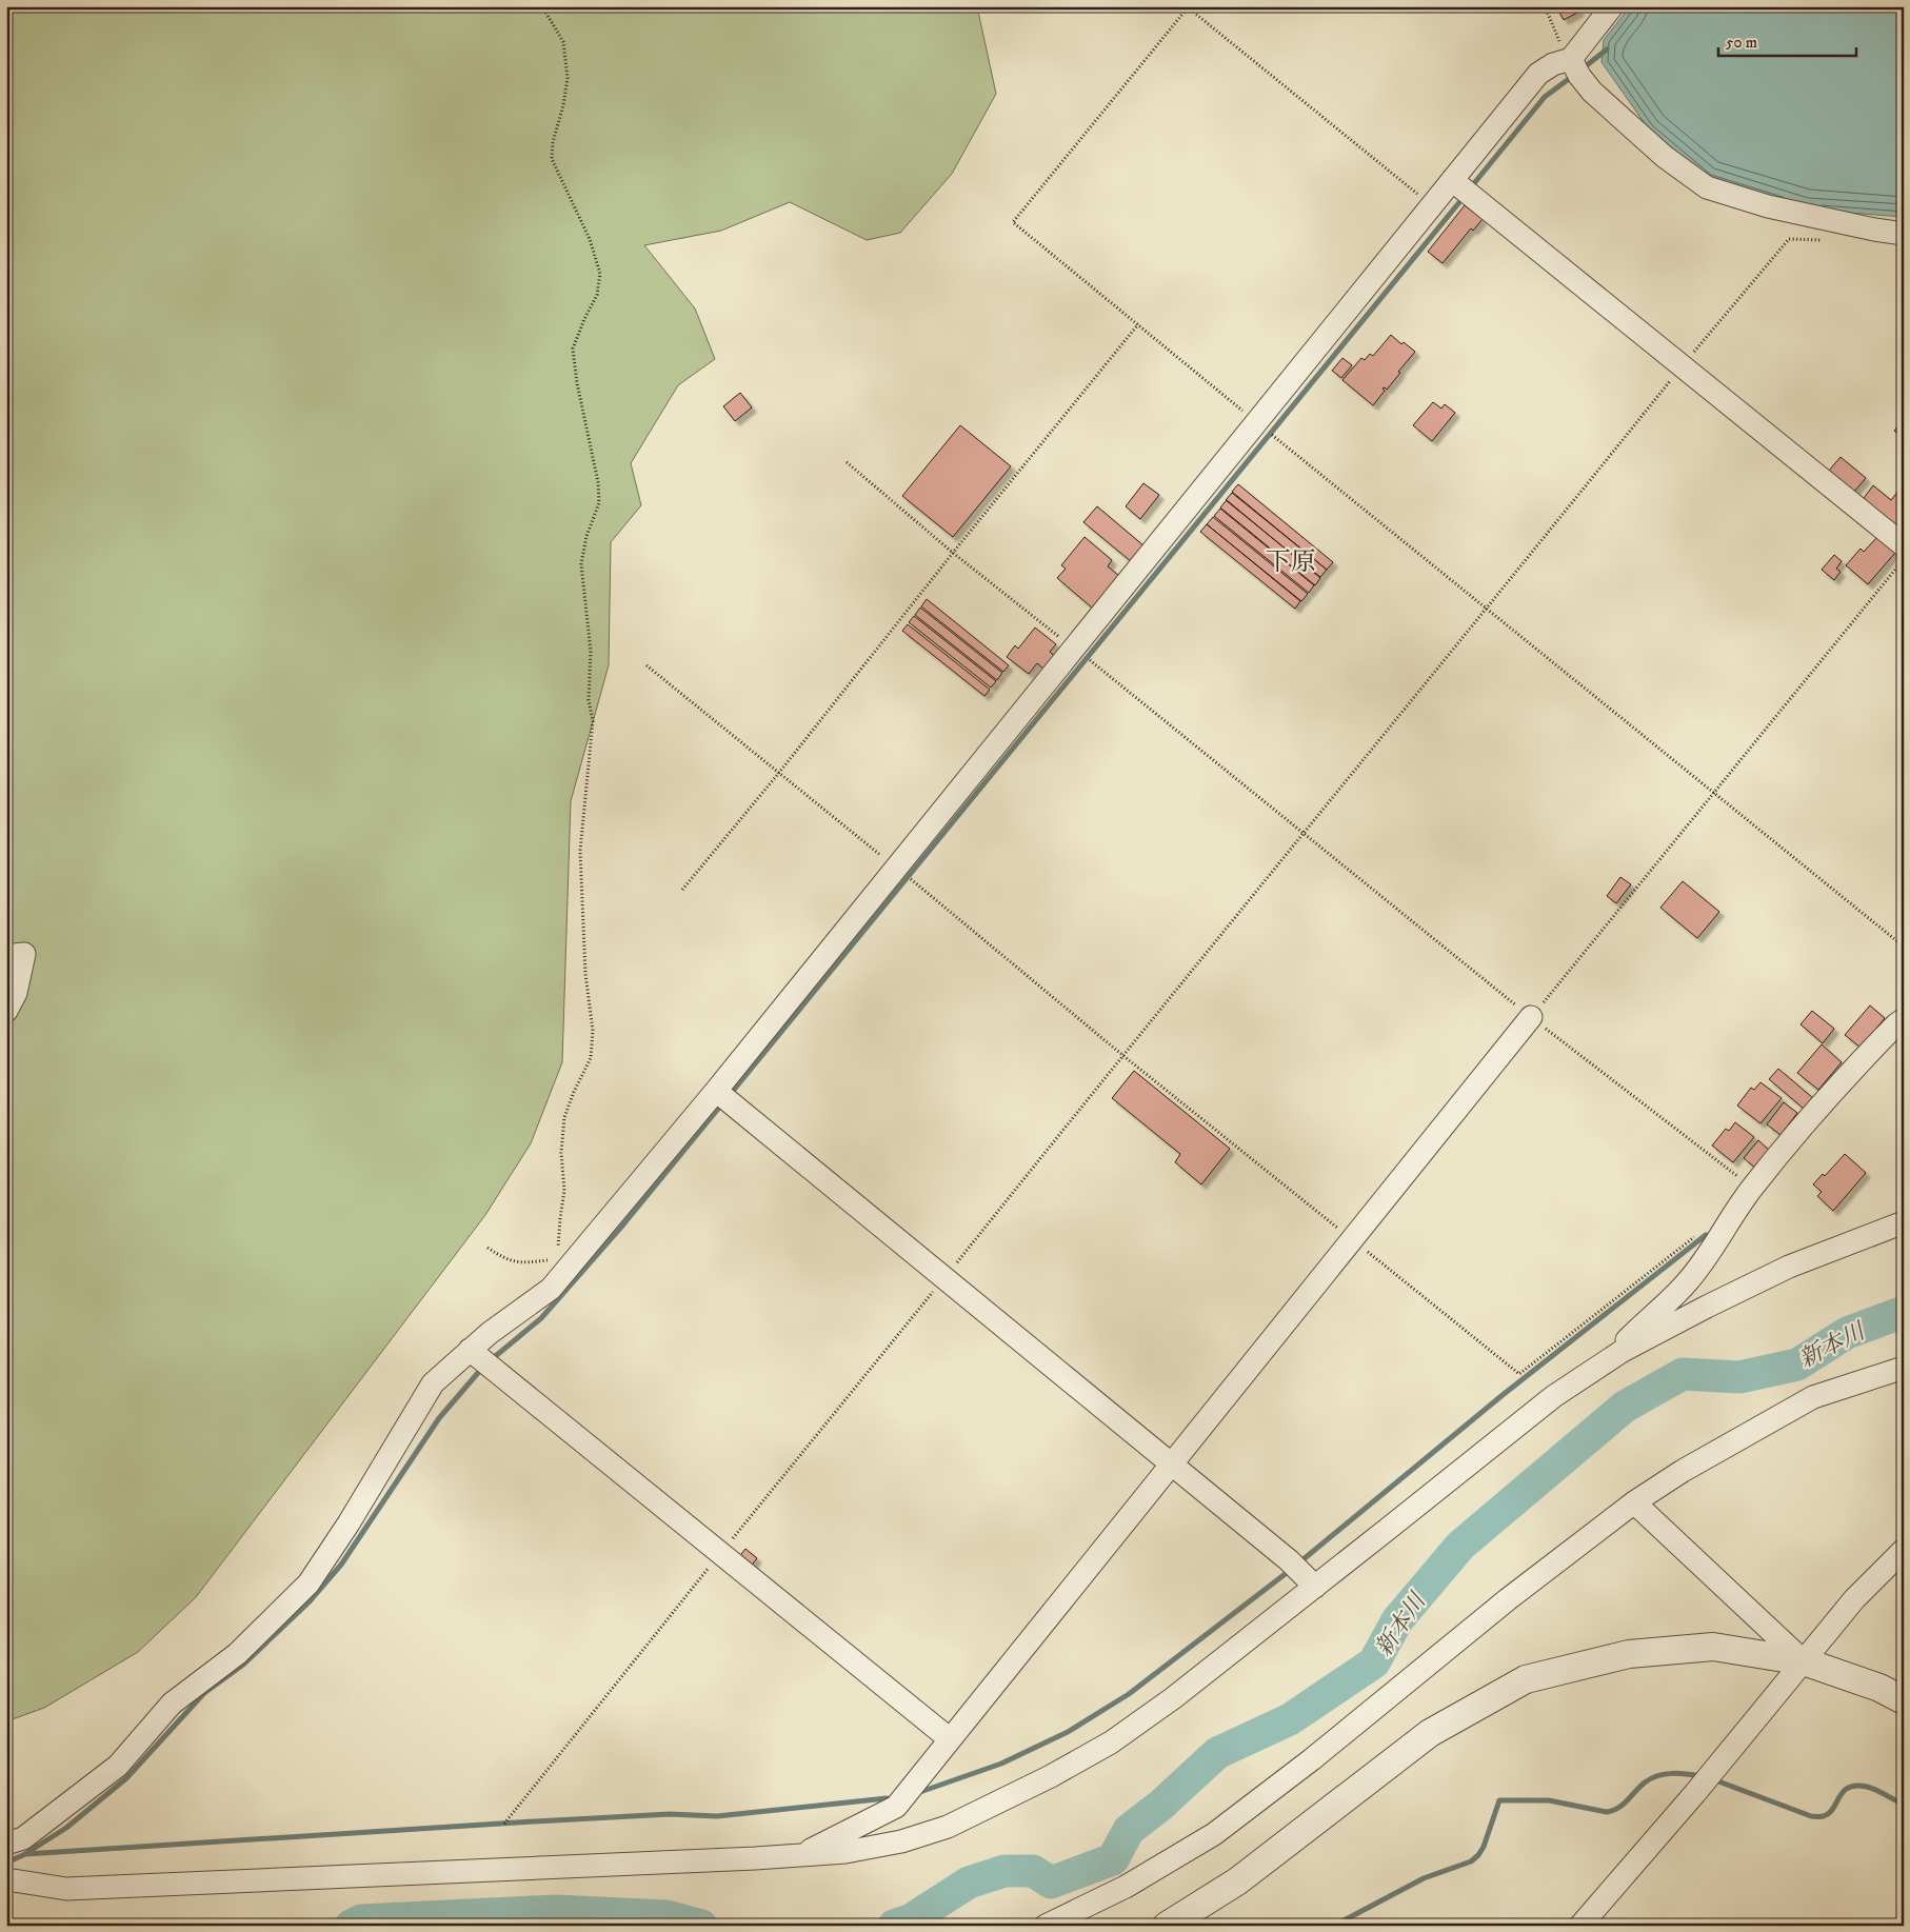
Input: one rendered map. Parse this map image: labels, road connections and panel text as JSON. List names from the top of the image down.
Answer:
{
  "districts": ["下原"],
  "water": ["新本川"],
  "scale_bar": "50 m"
}
